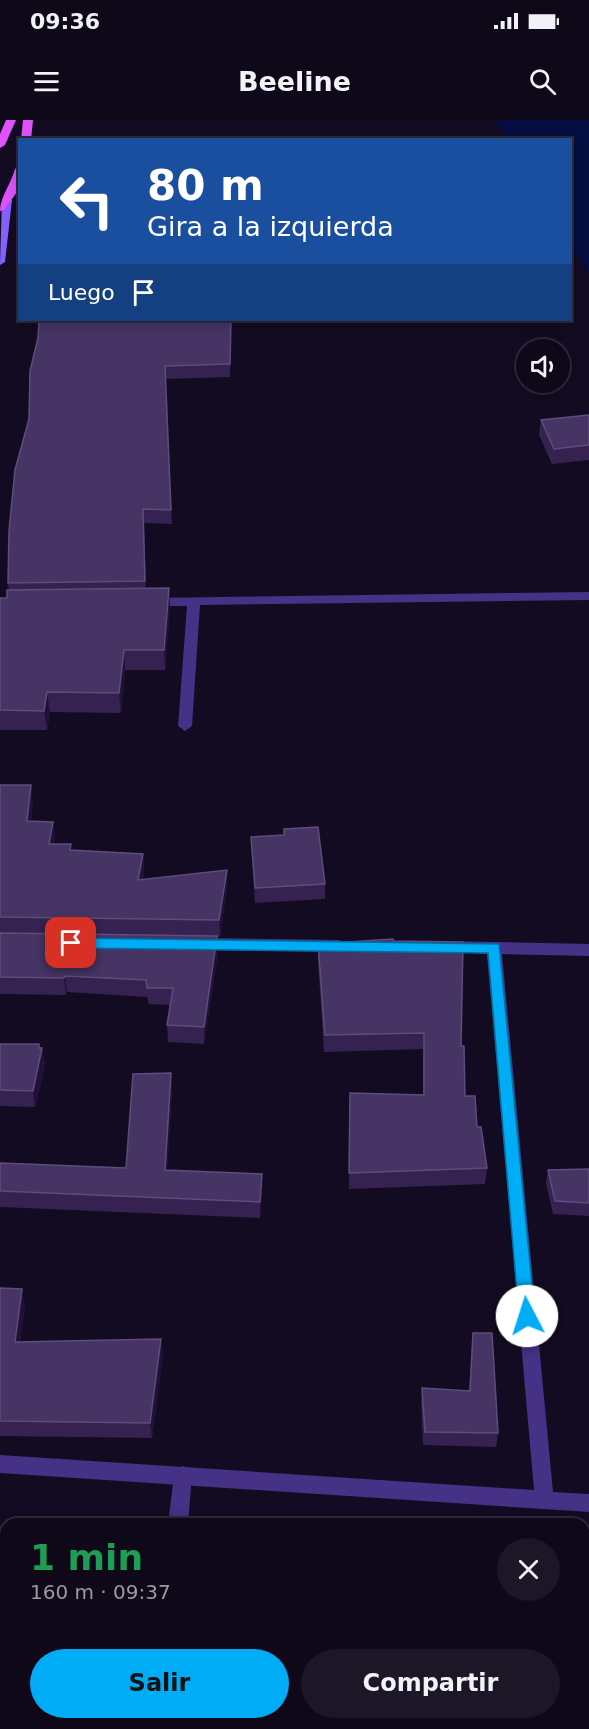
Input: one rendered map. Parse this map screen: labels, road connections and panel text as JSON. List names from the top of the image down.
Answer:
{
  "page": {
    "status": "09:36",
    "header": "Beeline",
    "turn": ["80 m", "Gira a la izquierda"],
    "then": "Luego",
    "heading": ["1 min", "160 m · 09:37"],
    "buttons": ["Salir", "Compartir"]
  }
}
